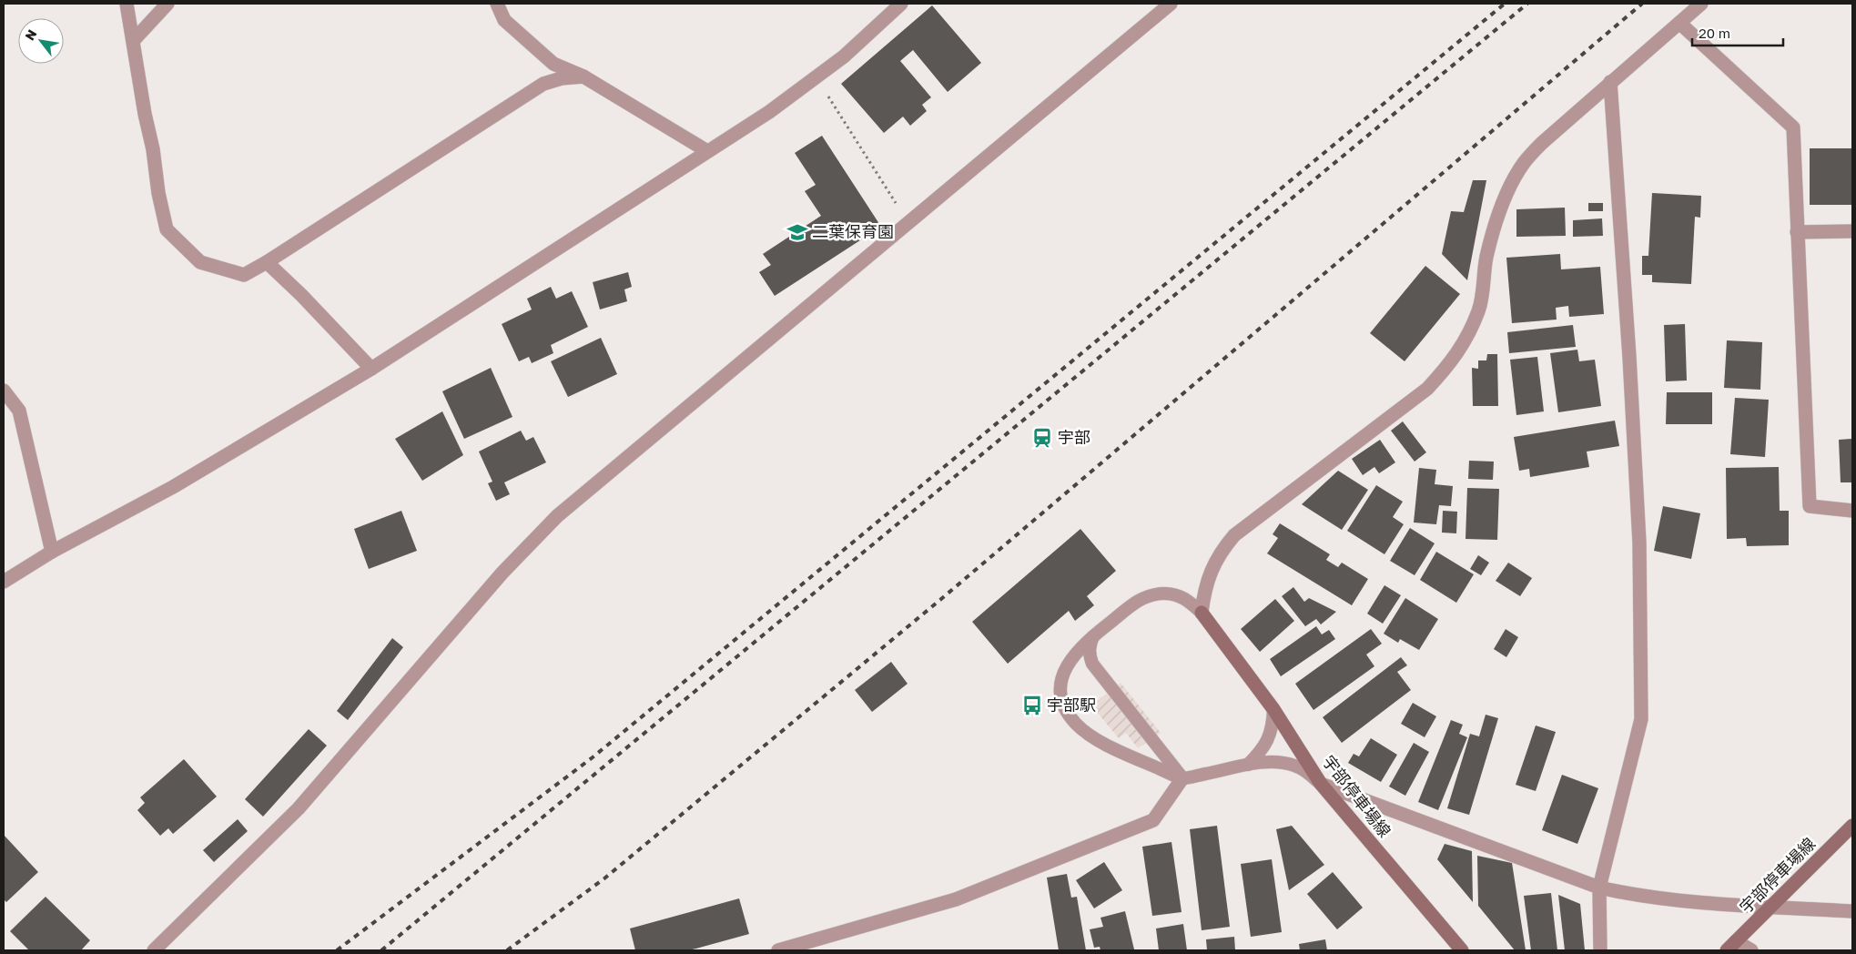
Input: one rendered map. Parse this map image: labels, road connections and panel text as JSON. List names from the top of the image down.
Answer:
{
  "streets": {
    "main road": ["宇部停車場線"]
  },
  "places": {
    "school or university": ["二葉保育園"],
    "station": ["宇部"],
    "bus stop": ["宇部駅"]
  },
  "scale_bar": "20 m",
  "north": "top left"
}
